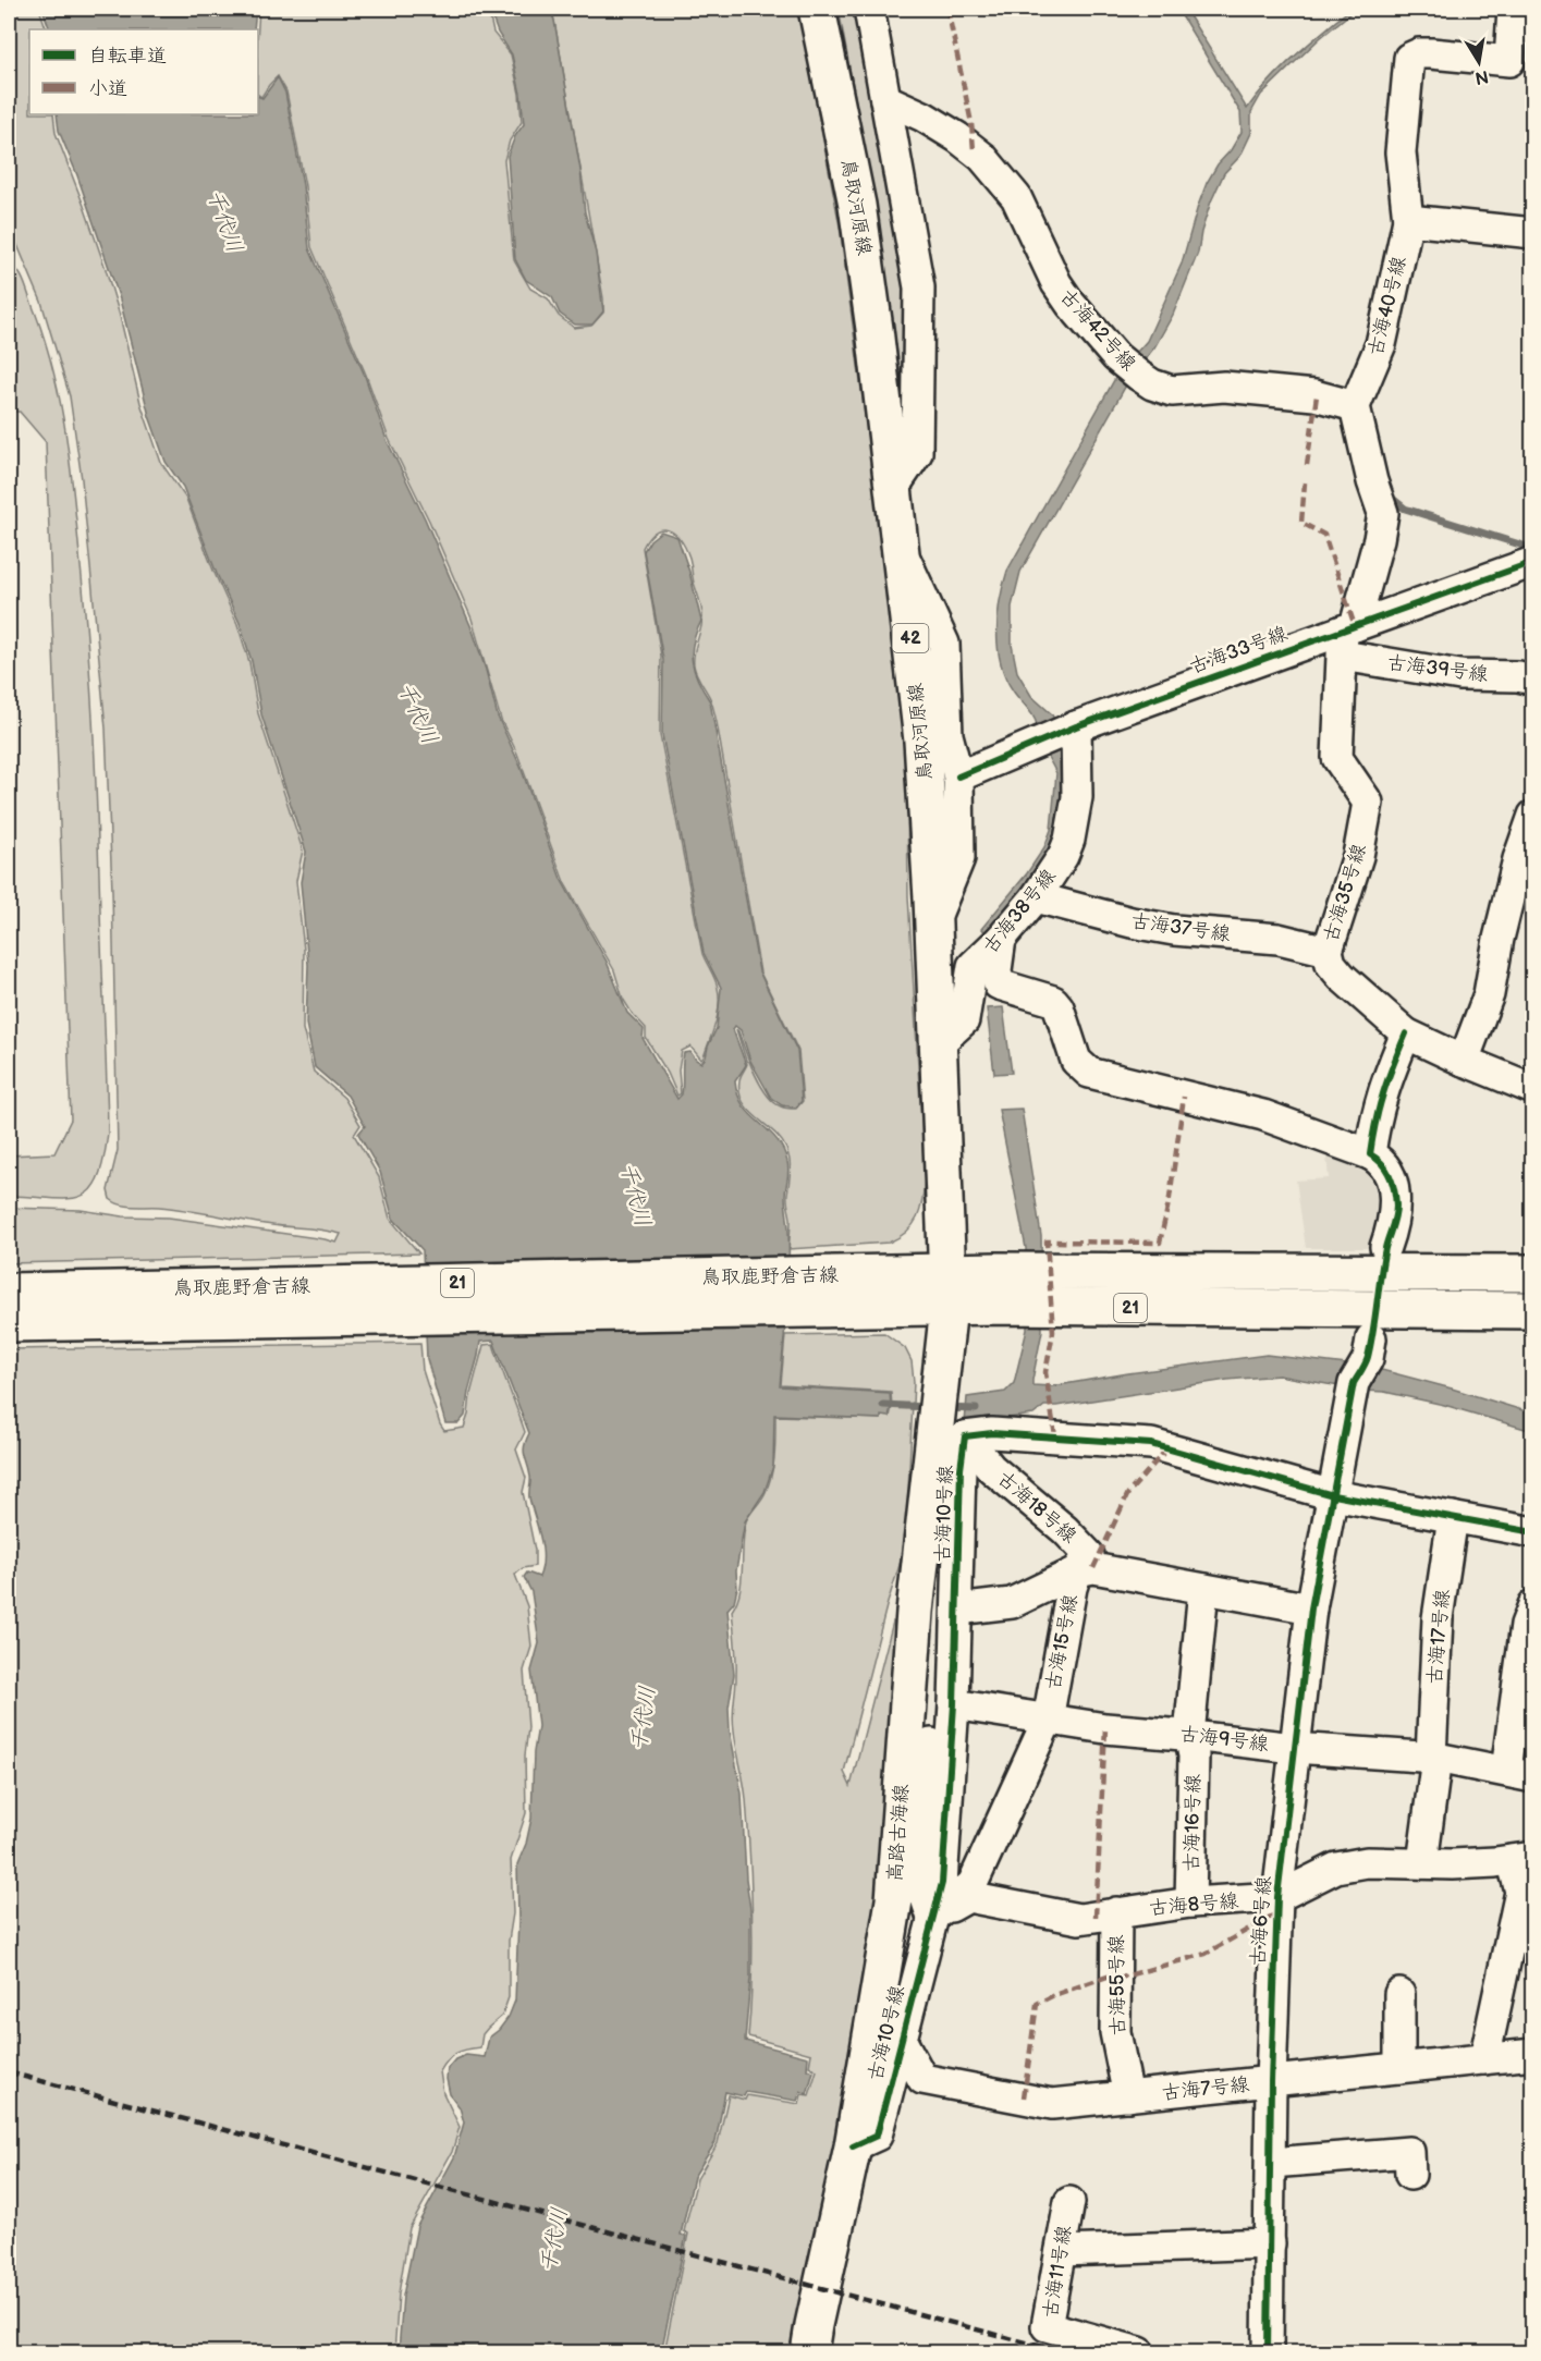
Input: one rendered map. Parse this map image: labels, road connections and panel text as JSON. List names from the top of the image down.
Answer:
{
  "streets": {
    "main road": [
      "鳥取河原線",
      "42",
      "鳥取鹿野倉吉線",
      "21",
      "高路古海線"
    ],
    "street": [
      "古海40号線",
      "古海42号線",
      "古海33号線",
      "古海39号線",
      "古海35号線",
      "古海38号線",
      "古海37号線",
      "古海18号線",
      "古海10号線",
      "古海17号線",
      "古海15号線",
      "古海9号線",
      "古海16号線",
      "古海8号線",
      "古海6号線",
      "古海55号線",
      "古海7号線",
      "古海11号線"
    ]
  },
  "crossings": [
    ["鳥取河原線", "古海38号線"],
    ["鳥取河原線", "鳥取鹿野倉吉線"],
    ["鳥取河原線", "高路古海線"],
    ["古海40号線", "古海42号線"],
    ["古海33号線", "古海39号線"],
    ["古海33号線", "古海35号線"],
    ["古海33号線", "古海38号線"],
    ["古海39号線", "古海35号線"],
    ["古海35号線", "古海37号線"],
    ["古海38号線", "古海37号線"],
    ["鳥取鹿野倉吉線", "高路古海線"],
    ["古海18号線", "古海10号線"],
    ["古海18号線", "古海15号線"],
    ["古海10号線", "古海15号線"],
    ["古海10号線", "古海9号線"],
    ["古海10号線", "高路古海線"],
    ["古海10号線", "古海8号線"],
    ["古海10号線", "古海7号線"],
    ["古海17号線", "古海9号線"],
    ["古海17号線", "古海8号線"],
    ["古海15号線", "古海9号線"],
    ["古海15号線", "古海16号線"],
    ["古海15号線", "古海8号線"],
    ["古海15号線", "古海6号線"],
    ["古海9号線", "古海16号線"],
    ["古海9号線", "古海6号線"],
    ["古海16号線", "古海8号線"],
    ["古海8号線", "古海6号線"],
    ["古海8号線", "古海55号線"],
    ["古海6号線", "古海7号線"],
    ["古海55号線", "古海7号線"]
  ],
  "water": ["千代川"],
  "legend": ["自転車道", "小道"],
  "north": "bottom"
}
